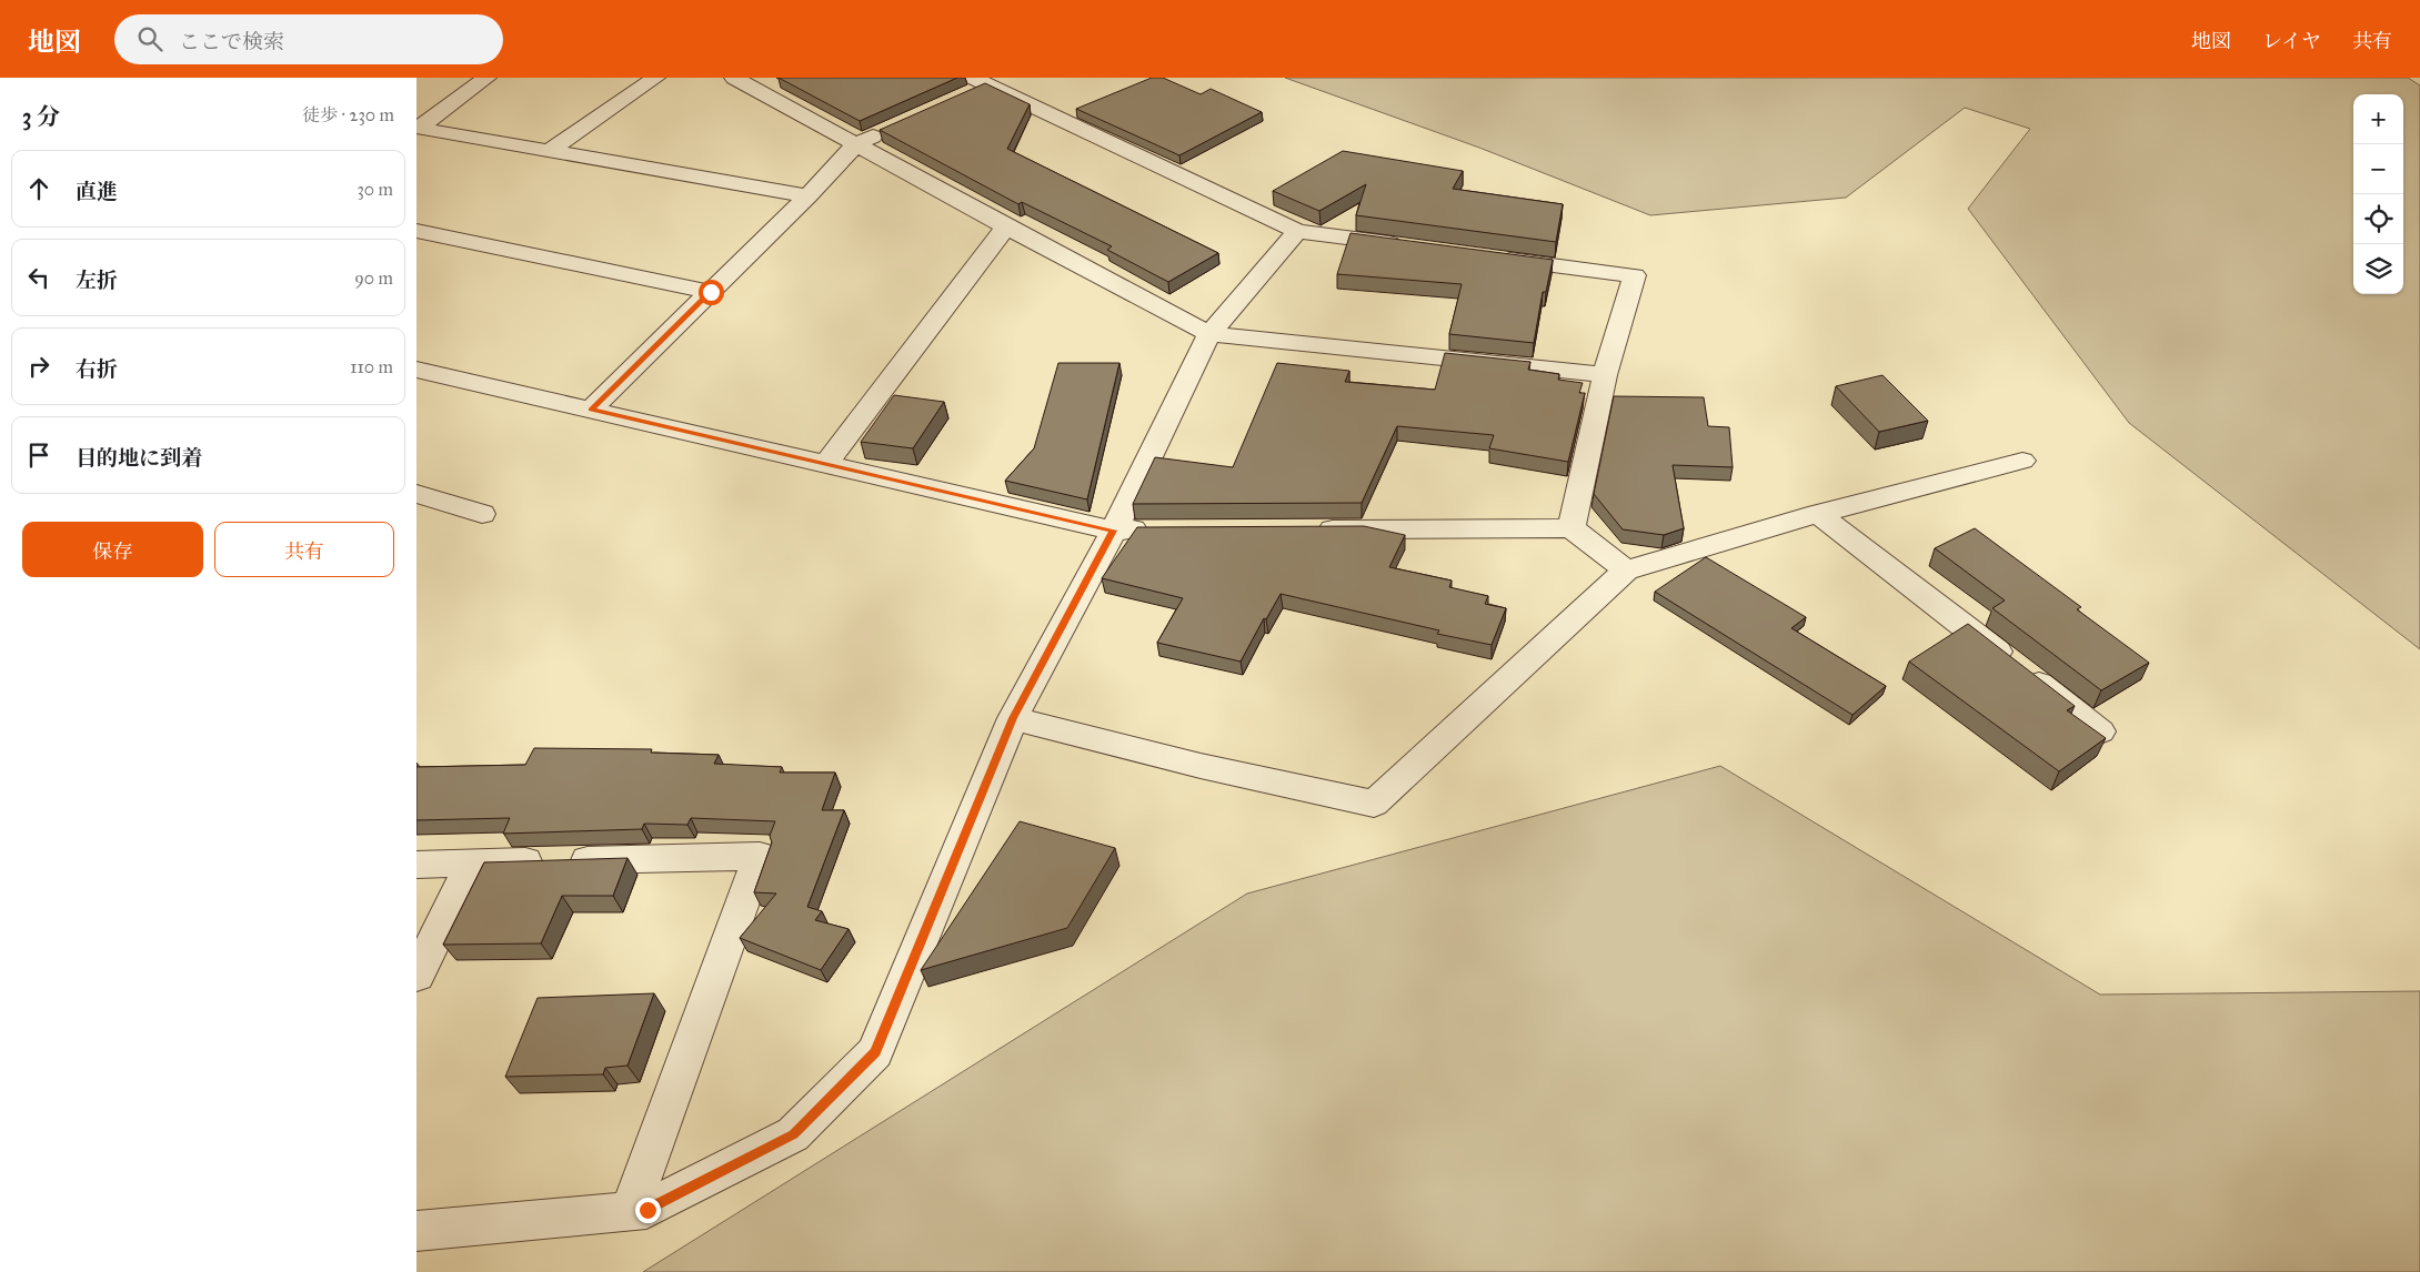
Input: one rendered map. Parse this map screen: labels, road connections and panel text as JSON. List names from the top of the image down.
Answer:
{
  "page": {
    "header": "地図",
    "search": "ここで検索",
    "nav": ["地図", "レイヤ", "共有"],
    "heading": ["3 分", "徒歩 · 230 m"],
    "map_buttons": ["+", "−"],
    "list": [
      ["直進", "30 m"],
      ["左折", "90 m"],
      ["右折", "110 m"],
      "目的地に到着"
    ],
    "buttons": ["保存", "共有"]
  }
}
